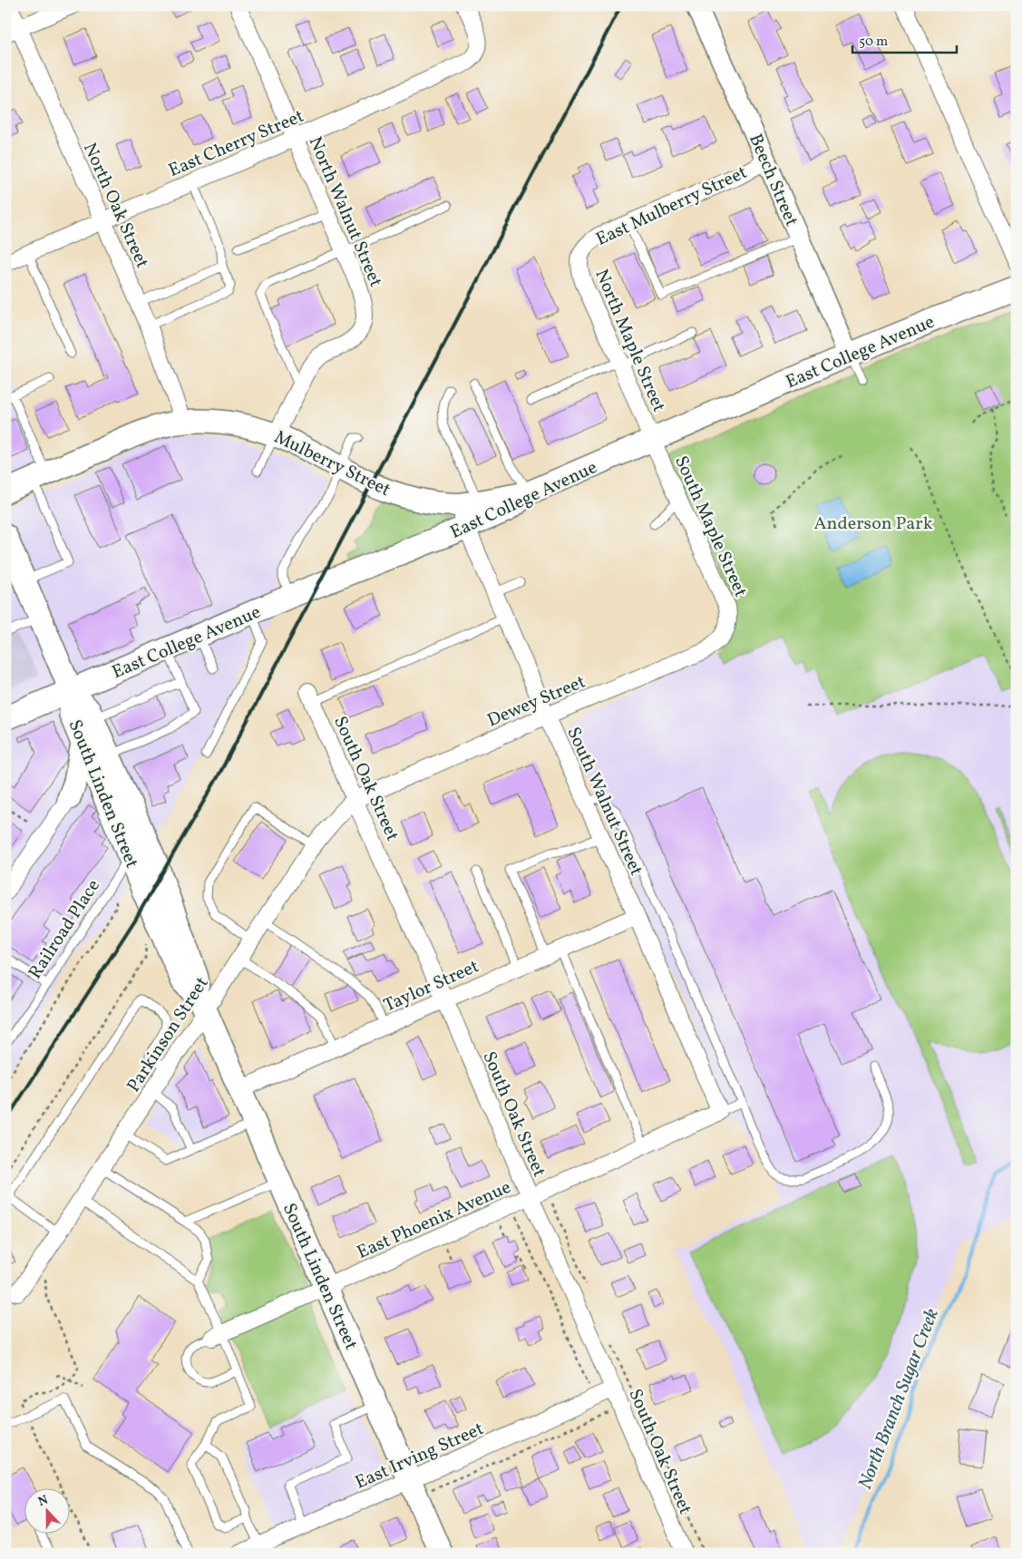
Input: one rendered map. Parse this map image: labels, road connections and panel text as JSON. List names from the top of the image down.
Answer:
{
  "streets": {
    "main road": ["East College Avenue", "Mulberry Street", "South Linden Street"],
    "street": [
      "East Cherry Street",
      "Beech Street",
      "North Oak Street",
      "East Mulberry Street",
      "North Walnut Street",
      "North Maple Street",
      "South Maple Street",
      "Dewey Street",
      "South Oak Street",
      "South Walnut Street",
      "Taylor Street",
      "Parkinson Street",
      "East Phoenix Avenue",
      "East Irving Street"
    ],
    "lane": ["Railroad Place"]
  },
  "crossings": [
    ["East Cherry Street", "North Oak Street"],
    ["East Cherry Street", "North Walnut Street"],
    ["Beech Street", "East Mulberry Street"],
    ["Beech Street", "East College Avenue"],
    ["North Oak Street", "Mulberry Street"],
    ["East Mulberry Street", "North Maple Street"],
    ["North Maple Street", "East College Avenue"],
    ["North Maple Street", "South Maple Street"],
    ["East College Avenue", "Mulberry Street"],
    ["East College Avenue", "South Maple Street"],
    ["East College Avenue", "South Linden Street"],
    ["East College Avenue", "South Walnut Street"],
    ["Mulberry Street", "South Walnut Street"],
    ["South Maple Street", "Dewey Street"],
    ["Dewey Street", "South Oak Street"],
    ["Dewey Street", "South Walnut Street"],
    ["Dewey Street", "Parkinson Street"],
    ["South Oak Street", "Taylor Street"],
    ["South Oak Street", "Parkinson Street"],
    ["South Oak Street", "East Phoenix Avenue"],
    ["South Oak Street", "East Irving Street"],
    ["South Linden Street", "Railroad Place"],
    ["South Linden Street", "Taylor Street"],
    ["South Linden Street", "Parkinson Street"],
    ["South Linden Street", "East Phoenix Avenue"],
    ["South Linden Street", "East Irving Street"],
    ["South Walnut Street", "Taylor Street"],
    ["South Walnut Street", "East Phoenix Avenue"]
  ],
  "water": ["North Branch Sugar Creek"],
  "parks": ["Anderson Park"],
  "scale_bar": "50 m",
  "north": "top"
}
